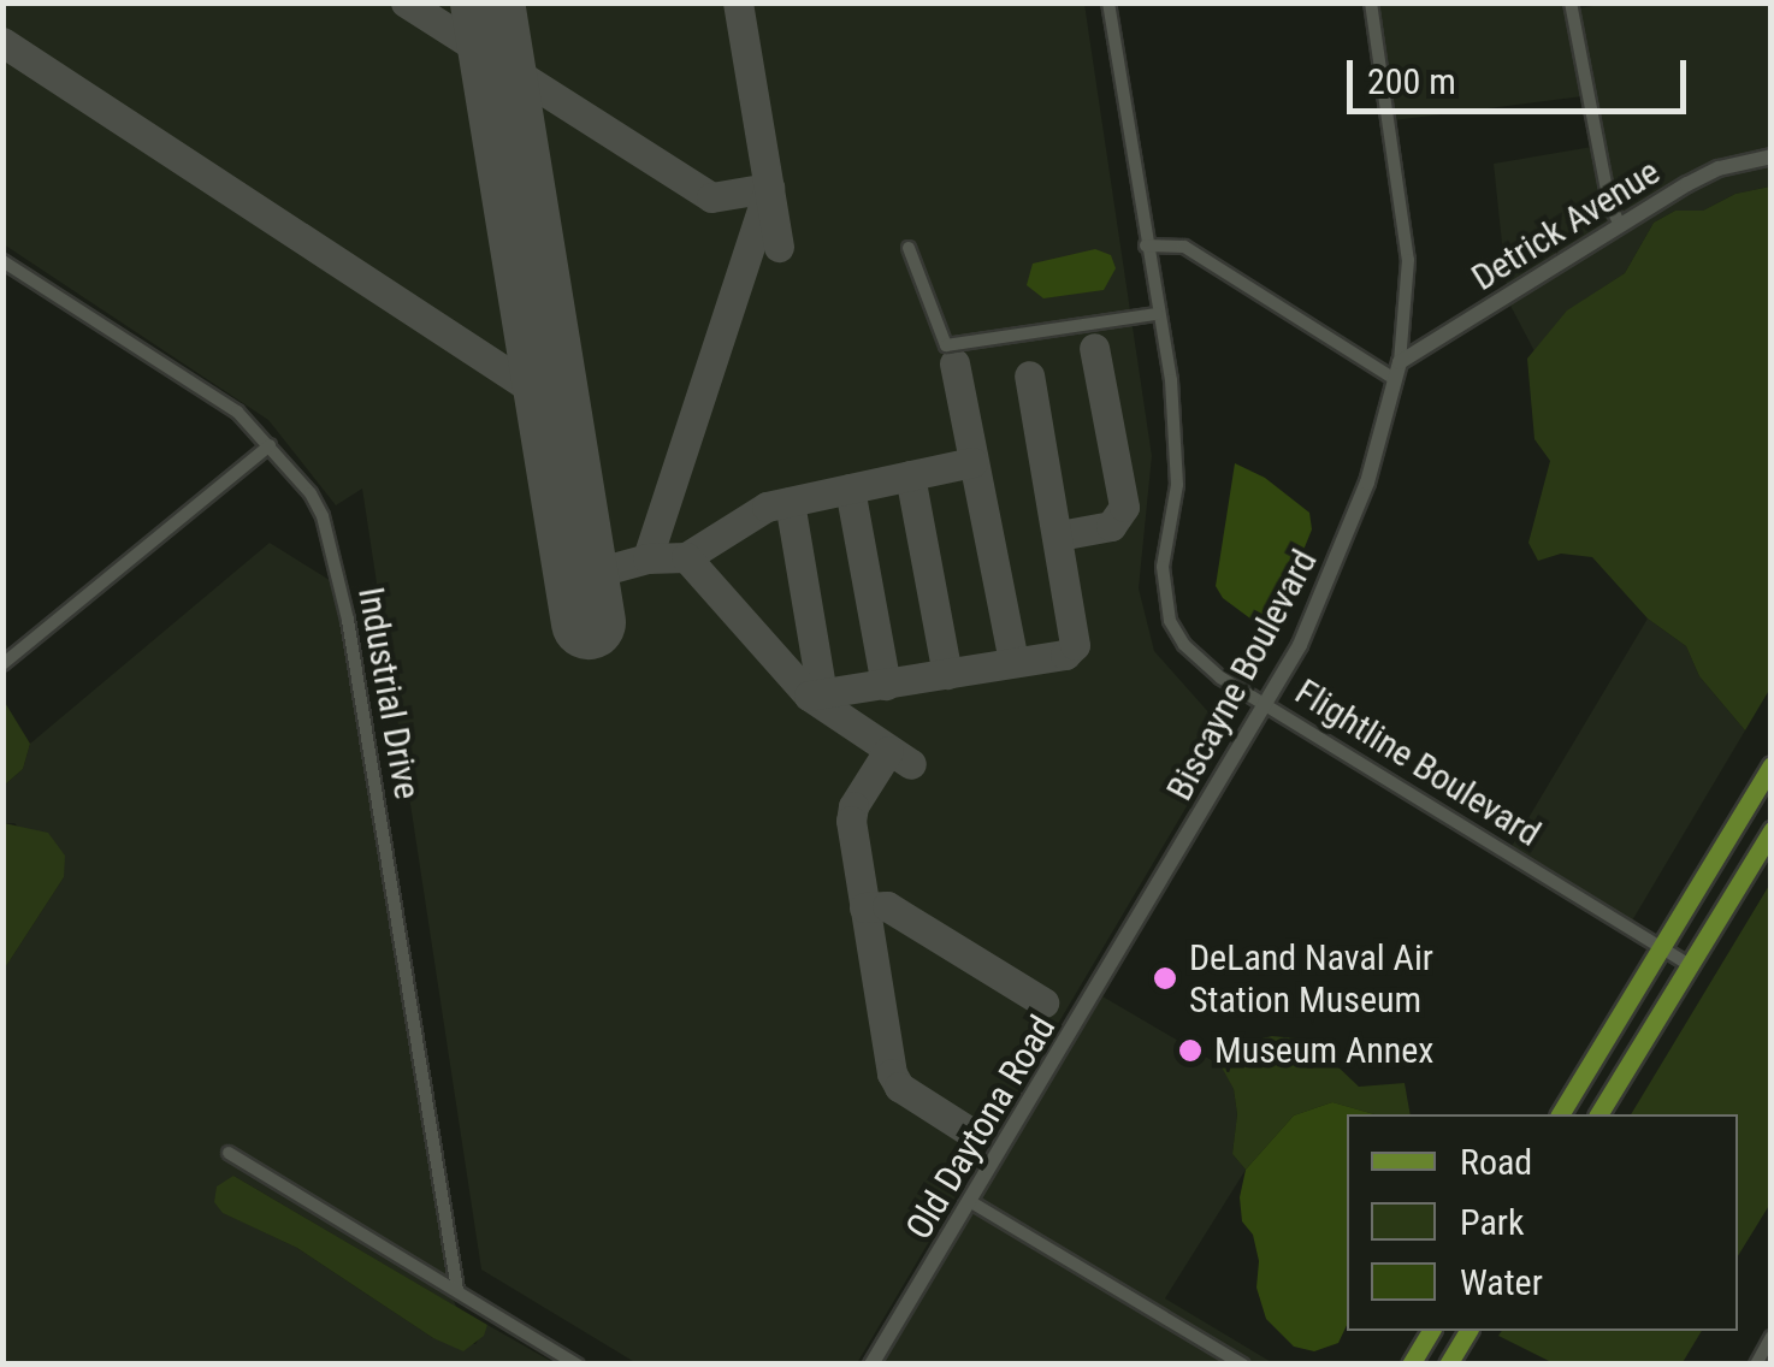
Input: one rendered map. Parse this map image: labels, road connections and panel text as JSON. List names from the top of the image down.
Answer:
{
  "streets": {
    "street": [
      "Detrick Avenue",
      "Biscayne Boulevard",
      "Industrial Drive",
      "Flightline Boulevard",
      "Old Daytona Road"
    ]
  },
  "crossings": [
    ["Detrick Avenue", "Biscayne Boulevard"],
    ["Biscayne Boulevard", "Flightline Boulevard"],
    ["Biscayne Boulevard", "Old Daytona Road"]
  ],
  "places": ["DeLand Naval Air Station Museum", "Museum Annex"],
  "legend": ["Road", "Park", "Water"],
  "scale_bar": "200 m"
}
